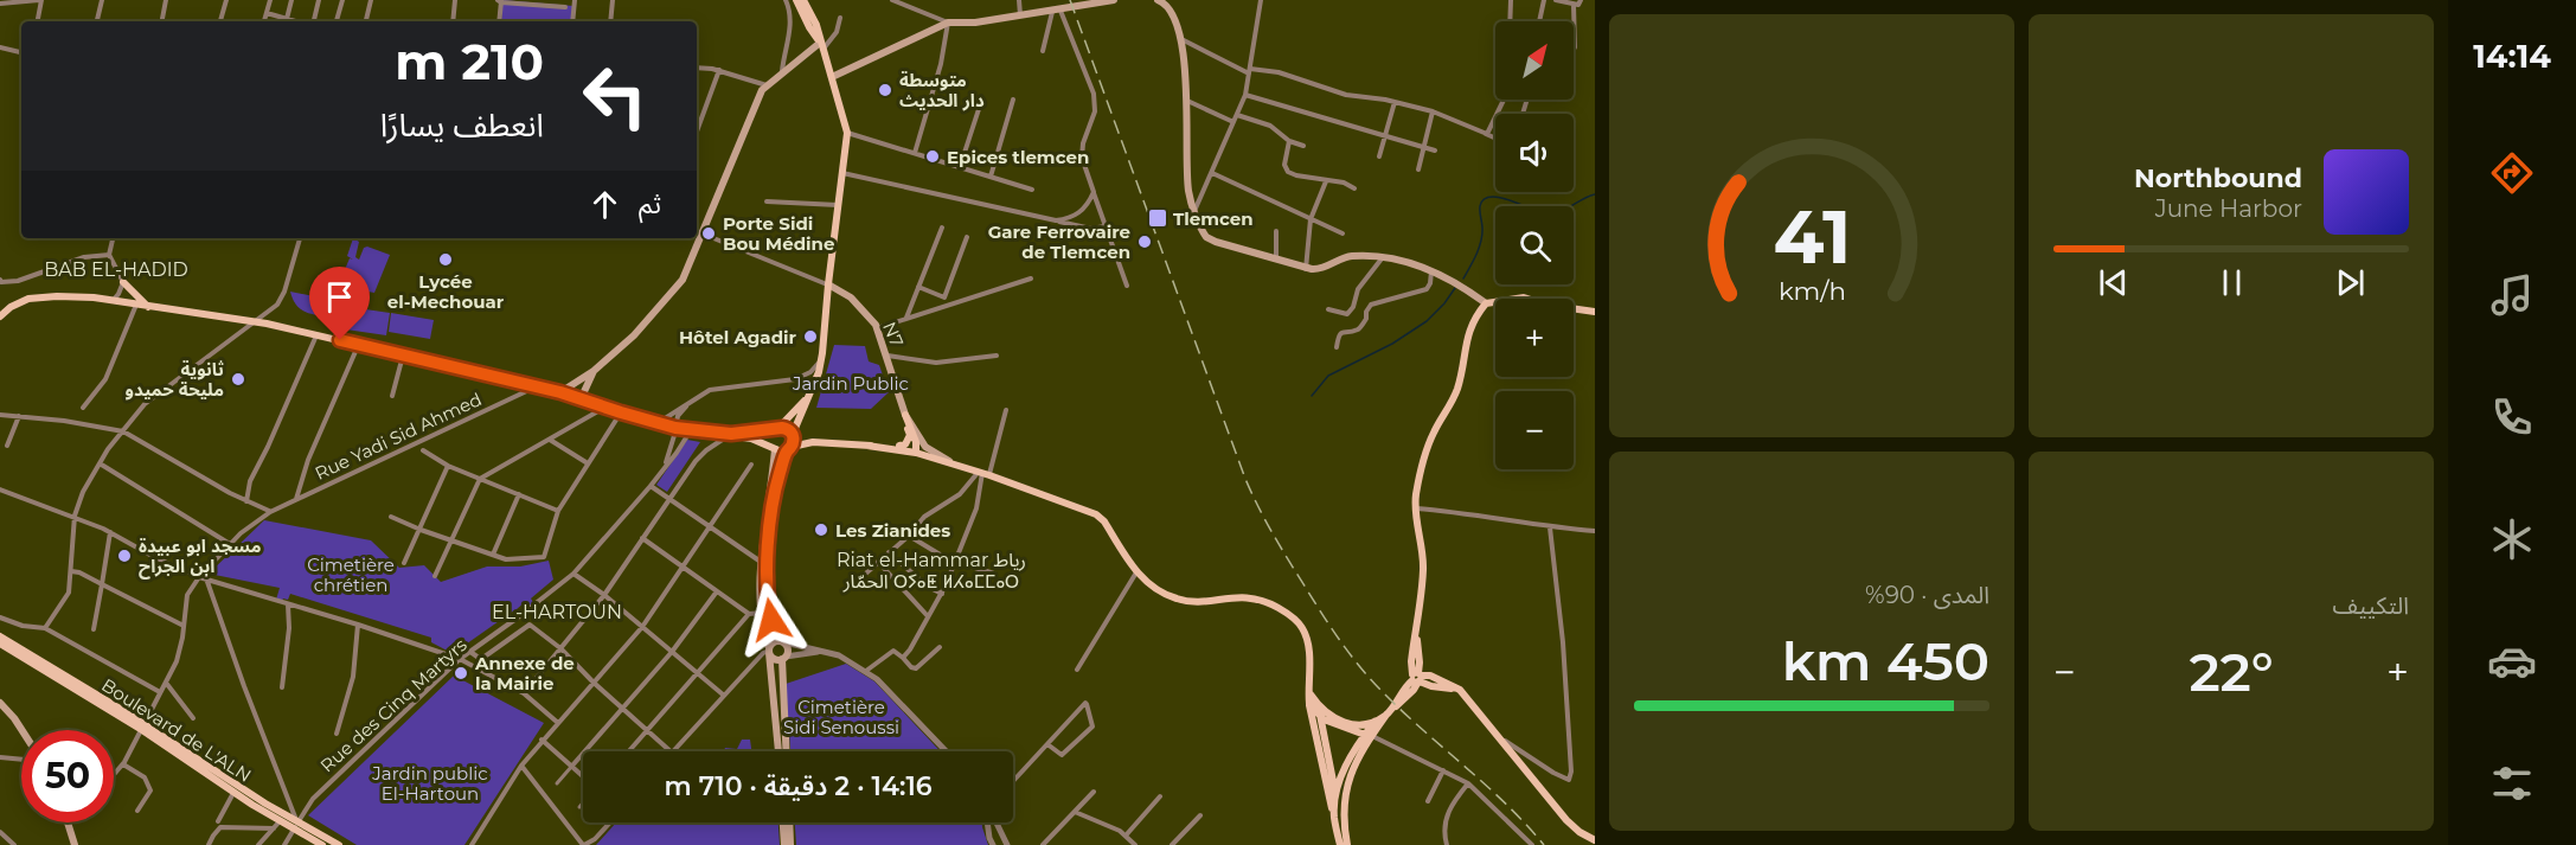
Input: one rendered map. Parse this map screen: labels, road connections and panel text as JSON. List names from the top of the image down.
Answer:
{
  "streets": {
    "main road": ["N7", "Boulevard de L'ALN"],
    "street": ["Rue Yadi Sid Ahmed", "Rue des Cinq Martyrs"]
  },
  "crossings": [
    ["Rue des Cinq Martyrs", "Boulevard de L'ALN"]
  ],
  "districts": ["BAB EL-HADID", "Riat el-Hammar رياط الحمّار ⵔⵢⴰⵟ ⵍⵃⴰⵎⵎⴰⵔ", "EL-HARTOUN"],
  "parks": [
    "Jardin Public",
    "Cimetière chrétien",
    "Cimetière Sidi Senoussi",
    "Jardin public El-Hartoun"
  ],
  "places": {
    "other": [
      "متوسطة دار الحديث",
      "Epices tlemcen",
      "Porte Sidi Bou Médine",
      "Gare Ferrovaire de Tlemcen",
      "Lycée el-Mechouar",
      "Hôtel Agadir",
      "ثانوية مليحة حميدو",
      "Les Zianides",
      "مسجد ابو عبيدة ابن الجراح",
      "Annexe de la Mairie"
    ],
    "transit": ["Tlemcen"]
  },
  "north": "top right",
  "page": {
    "tabs": "14:14",
    "map_buttons": ["+", "−"],
    "turn": ["210 m", "انعطف يسارًا"],
    "song": ["Northbound", "June Harbor"],
    "then": "ثم",
    "tile": [
      "التكييف",
      ["المدى · 90%", "450 km"]
    ],
    "heat": ["−", "22°", "+"],
    "limit": "50",
    "trip": "14:16 · 2 دقيقة · 710 m",
    "gauge": ["41", "km/h"]
  }
}
